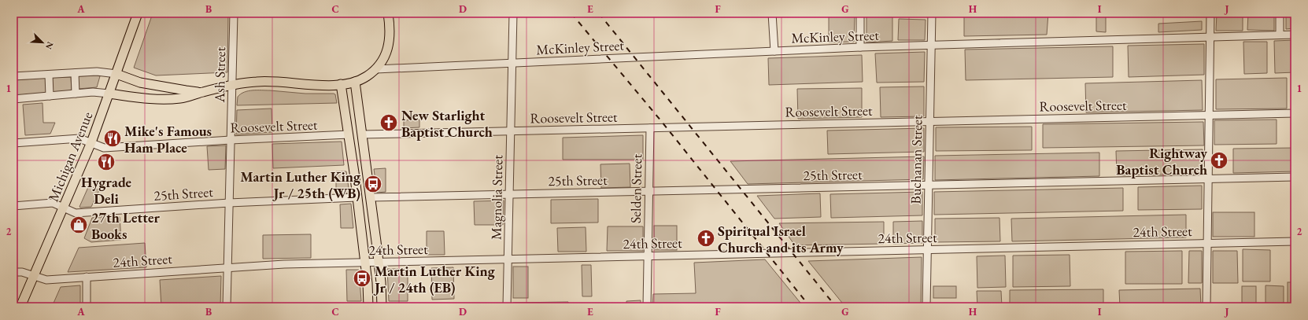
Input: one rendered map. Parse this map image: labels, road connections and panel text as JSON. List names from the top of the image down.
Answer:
{
  "streets": {
    "main road": ["Michigan Avenue"],
    "street": [
      "McKinley Street",
      "Ash Street",
      "Roosevelt Street",
      "Buchanan Street",
      "25th Street",
      "Selden Street",
      "Magnolia Street",
      "24th Street"
    ]
  },
  "crossings": [
    ["McKinley Street", "Buchanan Street"],
    ["McKinley Street", "Magnolia Street"],
    ["Ash Street", "Roosevelt Street"],
    ["Ash Street", "25th Street"],
    ["Ash Street", "24th Street"],
    ["Roosevelt Street", "Michigan Avenue"],
    ["Roosevelt Street", "Buchanan Street"],
    ["Roosevelt Street", "Selden Street"],
    ["Roosevelt Street", "Magnolia Street"],
    ["Michigan Avenue", "25th Street"],
    ["Michigan Avenue", "24th Street"],
    ["Buchanan Street", "25th Street"],
    ["Buchanan Street", "24th Street"],
    ["25th Street", "Selden Street"],
    ["25th Street", "Magnolia Street"],
    ["Selden Street", "24th Street"],
    ["Magnolia Street", "24th Street"]
  ],
  "places": {
    "church": ["New Starlight Baptist Church", "Rightway Baptist Church", "Spiritual Israel Church and its Army"],
    "restaurant": ["Mike's Famous Ham Place", "Hygrade Deli"],
    "bus stop": ["Martin Luther King Jr / 25th (WB)", "Martin Luther King Jr / 24th (EB)"],
    "shop": ["27th Letter Books"]
  },
  "north": "bottom right",
  "grid": {
    "columns": [
      "A",
      "B",
      "C",
      "D",
      "E",
      "F",
      "G",
      "H",
      "I",
      "J"
    ],
    "rows": ["1", "2"]
  }
}
